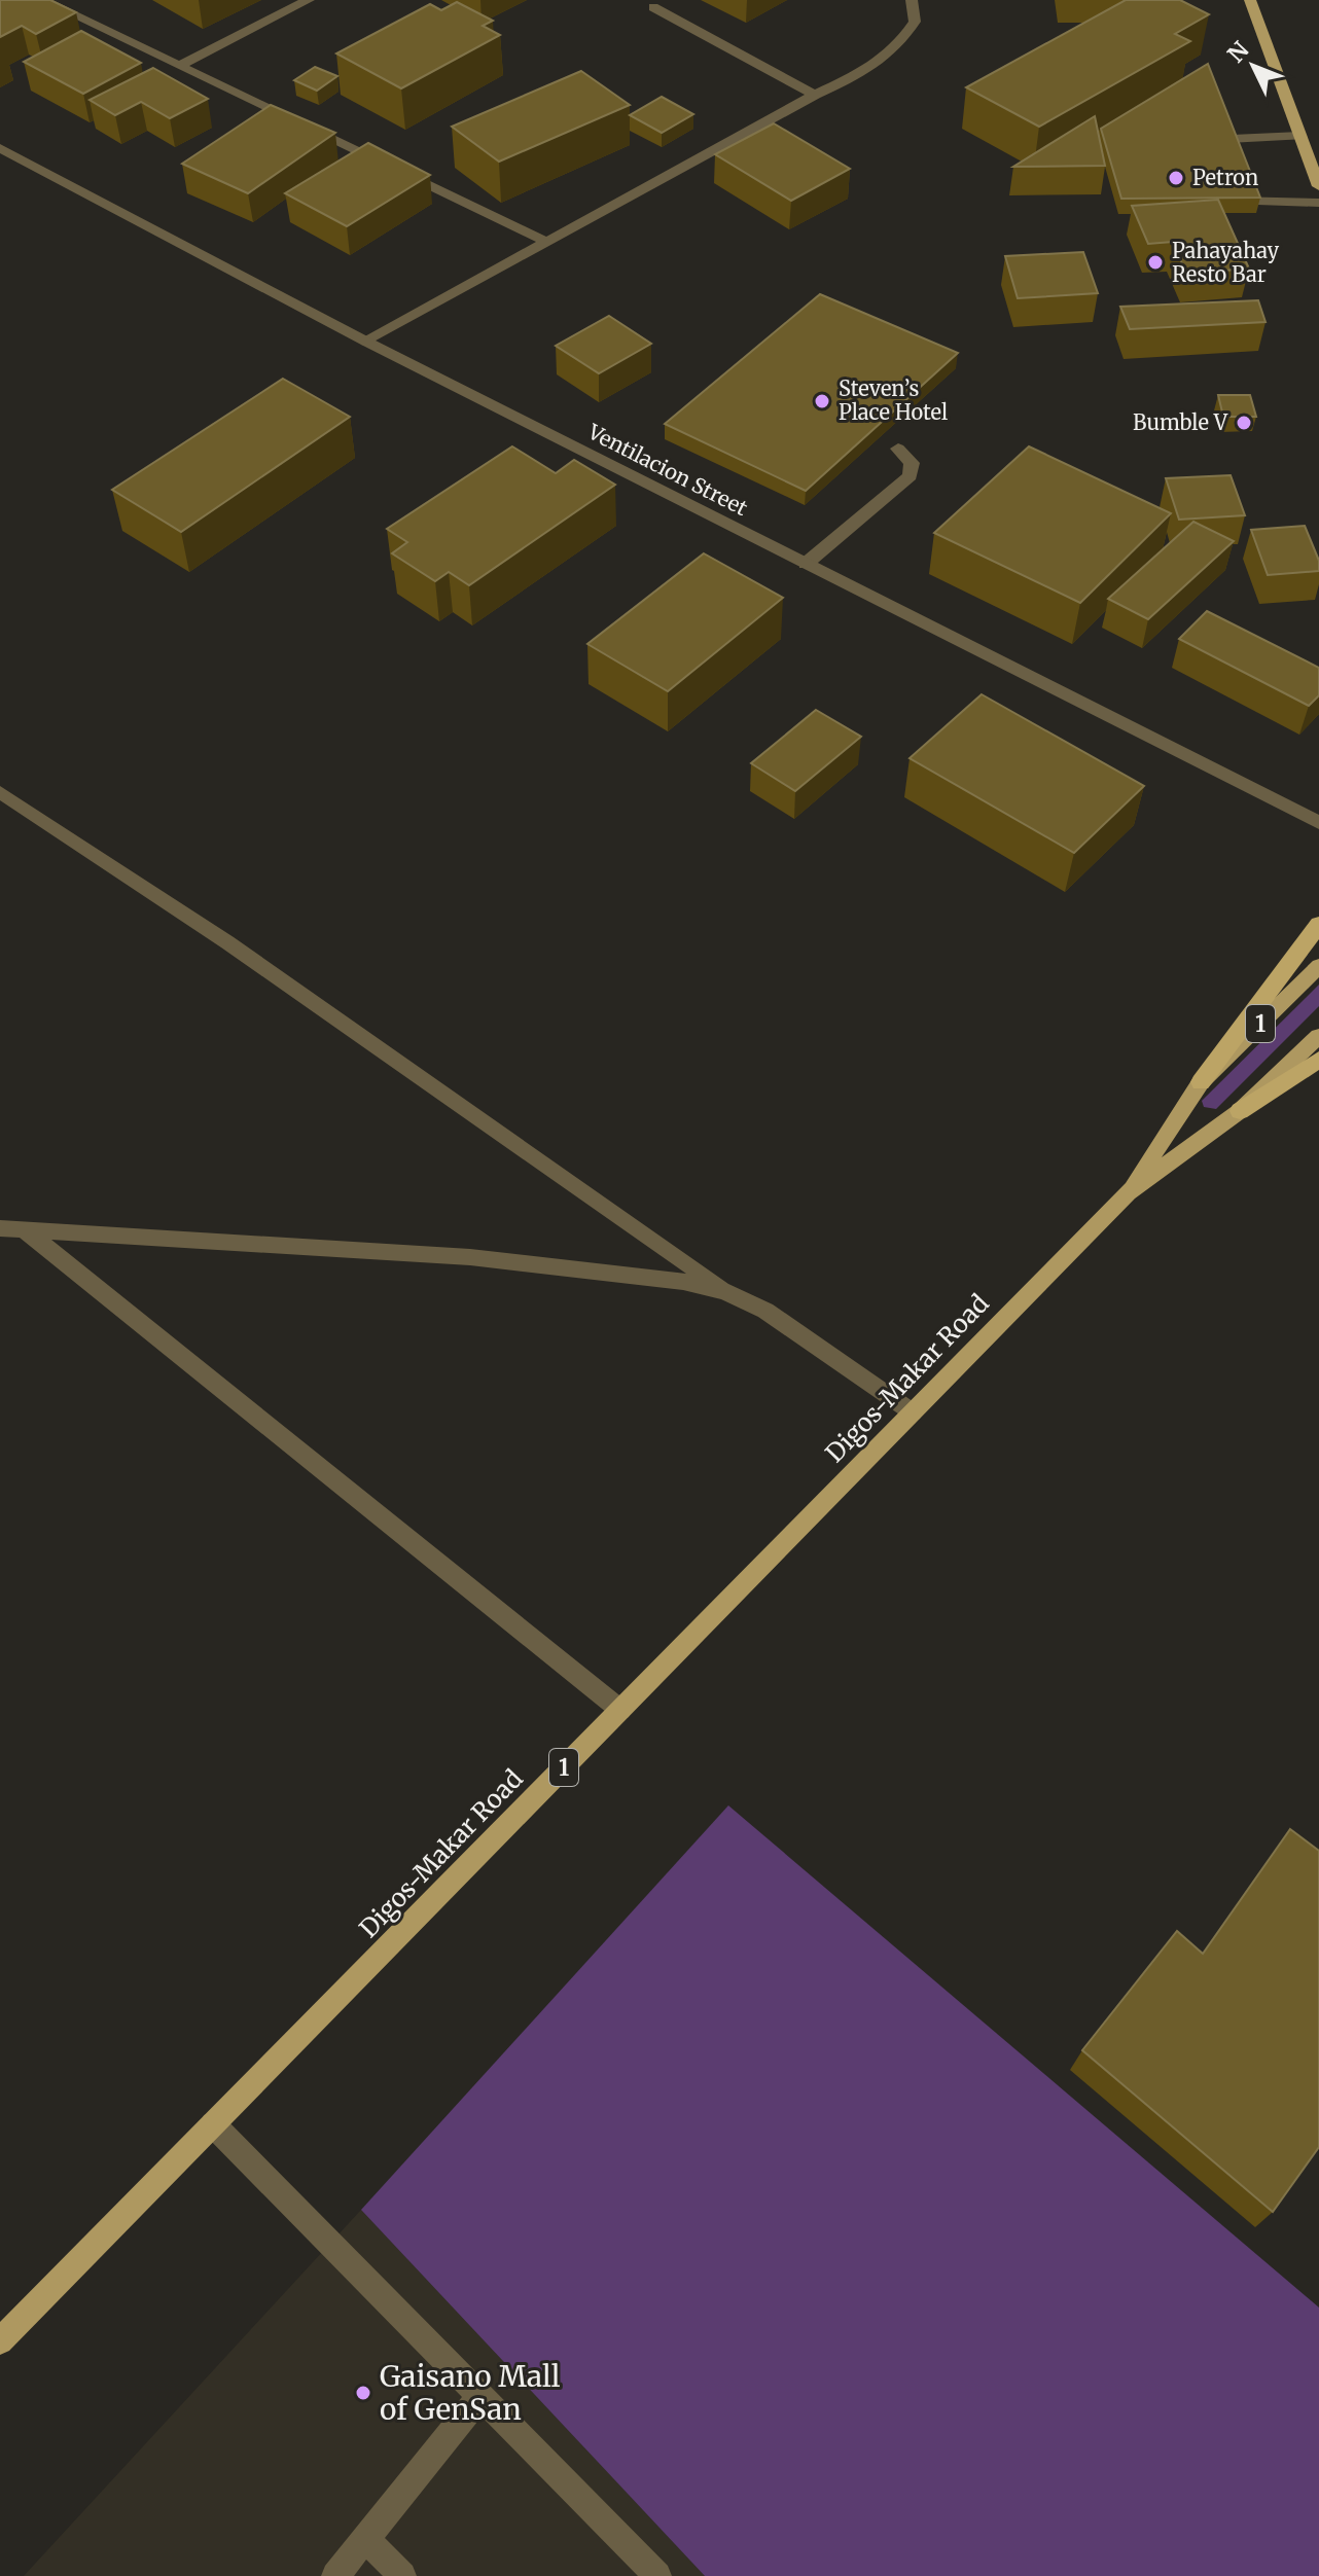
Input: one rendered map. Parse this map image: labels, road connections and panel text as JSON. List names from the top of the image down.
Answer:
{
  "streets": {
    "main road": ["1", "Digos-Makar Road"],
    "street": ["Ventilacion Street"]
  },
  "places": [
    "Petron",
    "Pahayahay Resto Bar",
    "Steven’s Place Hotel",
    "Bumble V",
    "Gaisano Mall of GenSan"
  ],
  "north": "top left"
}
